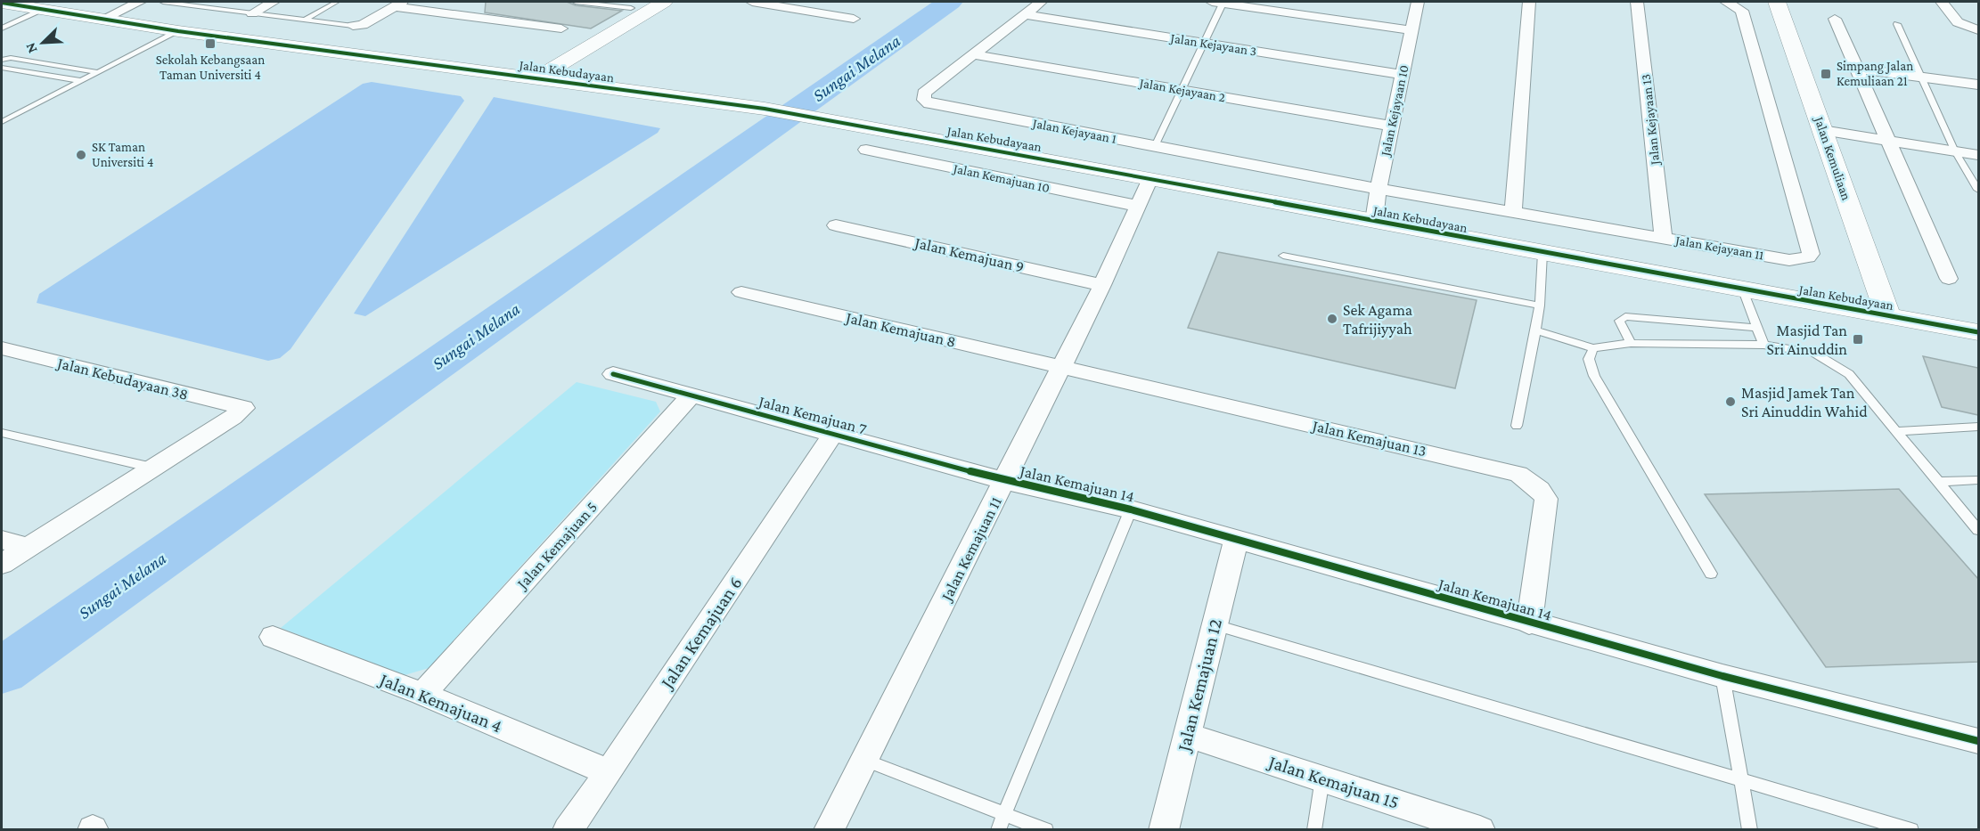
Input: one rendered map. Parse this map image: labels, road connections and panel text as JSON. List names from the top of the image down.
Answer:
{
  "streets": {
    "street": [
      "Jalan Kejayaan 3",
      "Jalan Kebudayaan",
      "Jalan Kejayaan 2",
      "Jalan Kejayaan 10",
      "Jalan Kejayaan 13",
      "Jalan Kejayaan 1",
      "Jalan Kemuliaan",
      "Jalan Kemajuan 10",
      "Jalan Kejayaan 11",
      "Jalan Kemajuan 9",
      "Jalan Kemajuan 8",
      "Jalan Kebudayaan 38",
      "Jalan Kemajuan 7",
      "Jalan Kemajuan 13",
      "Jalan Kemajuan 14",
      "Jalan Kemajuan 5",
      "Jalan Kemajuan 11",
      "Jalan Kemajuan 6",
      "Jalan Kemajuan 12",
      "Jalan Kemajuan 4",
      "Jalan Kemajuan 15"
    ]
  },
  "crossings": [
    ["Jalan Kejayaan 3", "Jalan Kejayaan 10"],
    ["Jalan Kejayaan 3", "Jalan Kejayaan 1"],
    ["Jalan Kebudayaan", "Jalan Kejayaan 10"],
    ["Jalan Kebudayaan", "Jalan Kemuliaan"],
    ["Jalan Kebudayaan", "Jalan Kemajuan 11"],
    ["Jalan Kejayaan 2", "Jalan Kejayaan 10"],
    ["Jalan Kejayaan 2", "Jalan Kejayaan 1"],
    ["Jalan Kejayaan 10", "Jalan Kejayaan 1"],
    ["Jalan Kejayaan 10", "Jalan Kejayaan 11"],
    ["Jalan Kejayaan 13", "Jalan Kejayaan 11"],
    ["Jalan Kejayaan 1", "Jalan Kejayaan 11"],
    ["Jalan Kemajuan 10", "Jalan Kemajuan 11"],
    ["Jalan Kemajuan 9", "Jalan Kemajuan 11"],
    ["Jalan Kemajuan 8", "Jalan Kemajuan 13"],
    ["Jalan Kemajuan 8", "Jalan Kemajuan 11"],
    ["Jalan Kemajuan 7", "Jalan Kemajuan 14"],
    ["Jalan Kemajuan 7", "Jalan Kemajuan 5"],
    ["Jalan Kemajuan 7", "Jalan Kemajuan 11"],
    ["Jalan Kemajuan 7", "Jalan Kemajuan 6"],
    ["Jalan Kemajuan 13", "Jalan Kemajuan 14"],
    ["Jalan Kemajuan 13", "Jalan Kemajuan 11"],
    ["Jalan Kemajuan 14", "Jalan Kemajuan 11"],
    ["Jalan Kemajuan 14", "Jalan Kemajuan 12"],
    ["Jalan Kemajuan 5", "Jalan Kemajuan 4"],
    ["Jalan Kemajuan 6", "Jalan Kemajuan 4"],
    ["Jalan Kemajuan 12", "Jalan Kemajuan 15"]
  ],
  "water": ["Sungai Melana"],
  "places": {
    "transit": ["Sekolah Kebangsaan Taman Universiti 4", "Simpang Jalan Kemuliaan 21", "Masjid Tan Sri Ainuddin"],
    "other": ["SK Taman Universiti 4", "Sek Agama Tafrijiyyah", "Masjid Jamek Tan Sri Ainuddin Wahid"]
  },
  "north": "bottom left"
}
